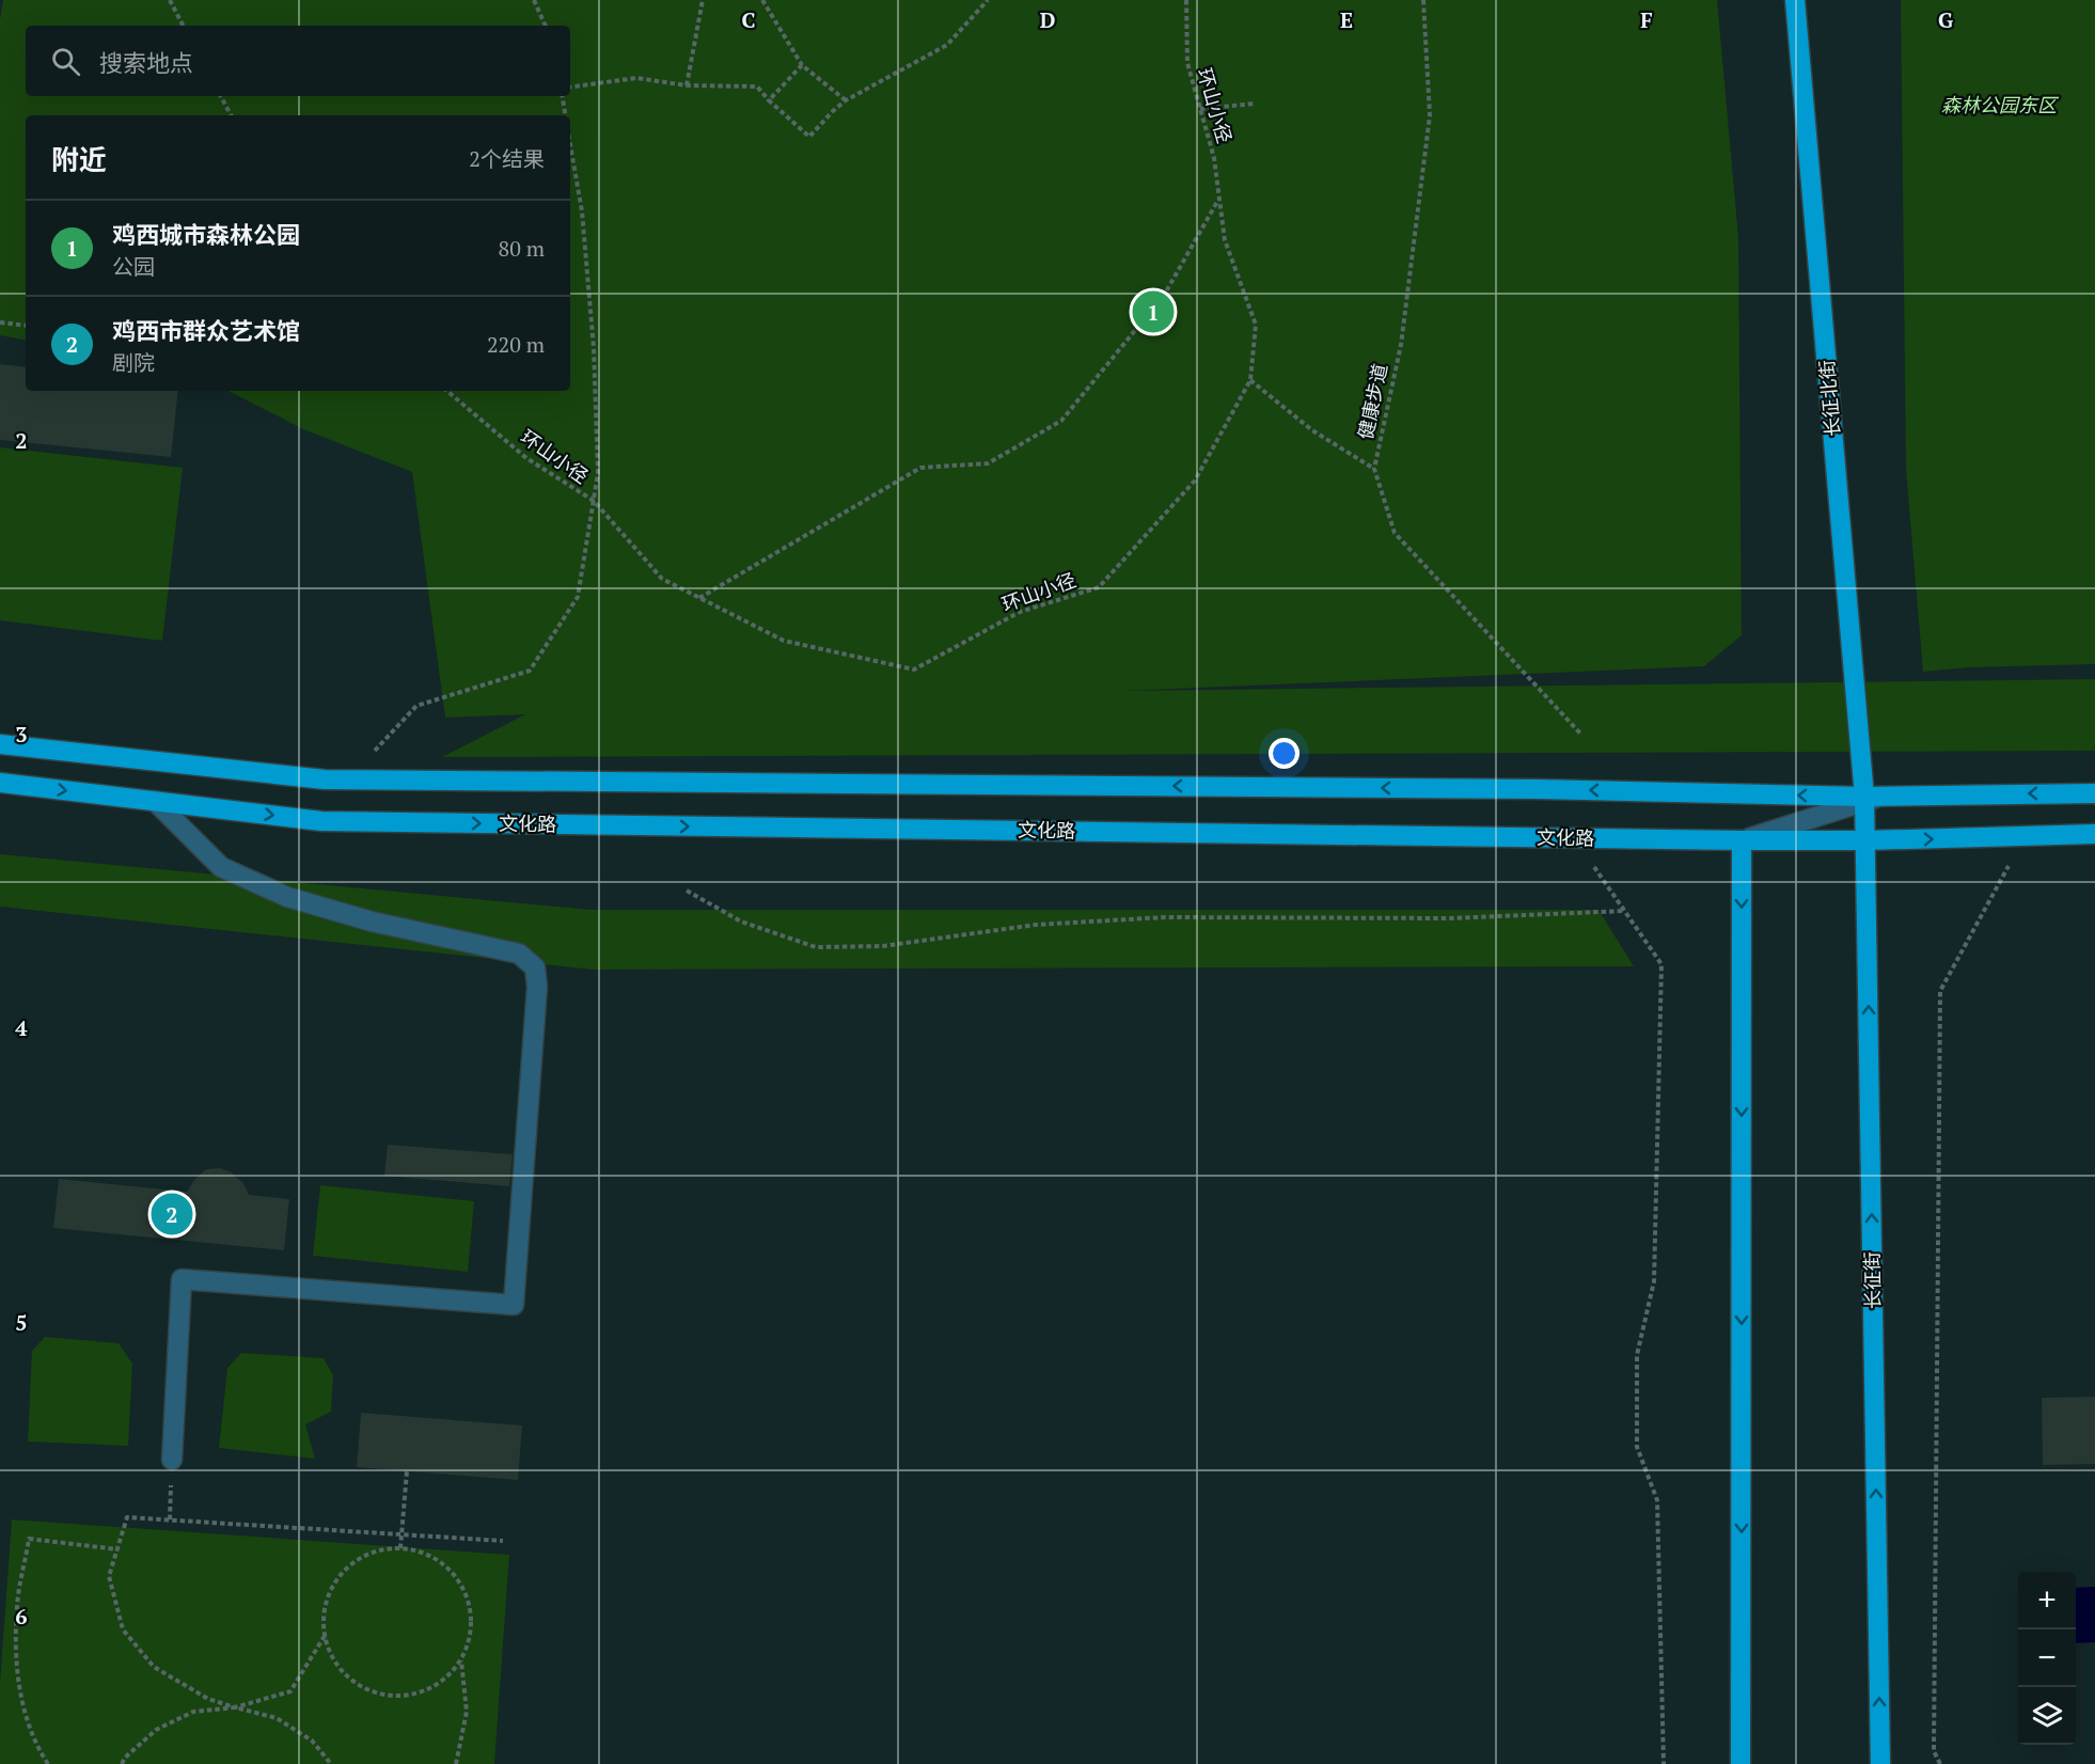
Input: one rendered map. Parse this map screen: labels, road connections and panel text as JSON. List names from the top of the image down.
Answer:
{
  "streets": {
    "main road": ["长征北街", "文化路", "长征街"],
    "path": ["环山小径", "健康步道"]
  },
  "crossings": [
    ["长征北街", "长征街"],
    ["文化路", "长征街"]
  ],
  "parks": ["森林公园东区"],
  "page": {
    "search": "搜索地点",
    "heading": ["附近", "2个结果"],
    "list": [
      {
        "mark": "1",
        "name": "鸡西城市森林公园",
        "note": "公园",
        "value": "80 m"
      },
      {
        "mark": "2",
        "name": "鸡西市群众艺术馆",
        "note": "剧院",
        "value": "220 m"
      }
    ],
    "pins": ["1", "2"],
    "map_buttons": ["+", "−"]
  },
  "grid": {
    "columns": [
      "C",
      "D",
      "E",
      "F",
      "G"
    ],
    "rows": [
      "2",
      "3",
      "4",
      "5",
      "6"
    ]
  }
}
